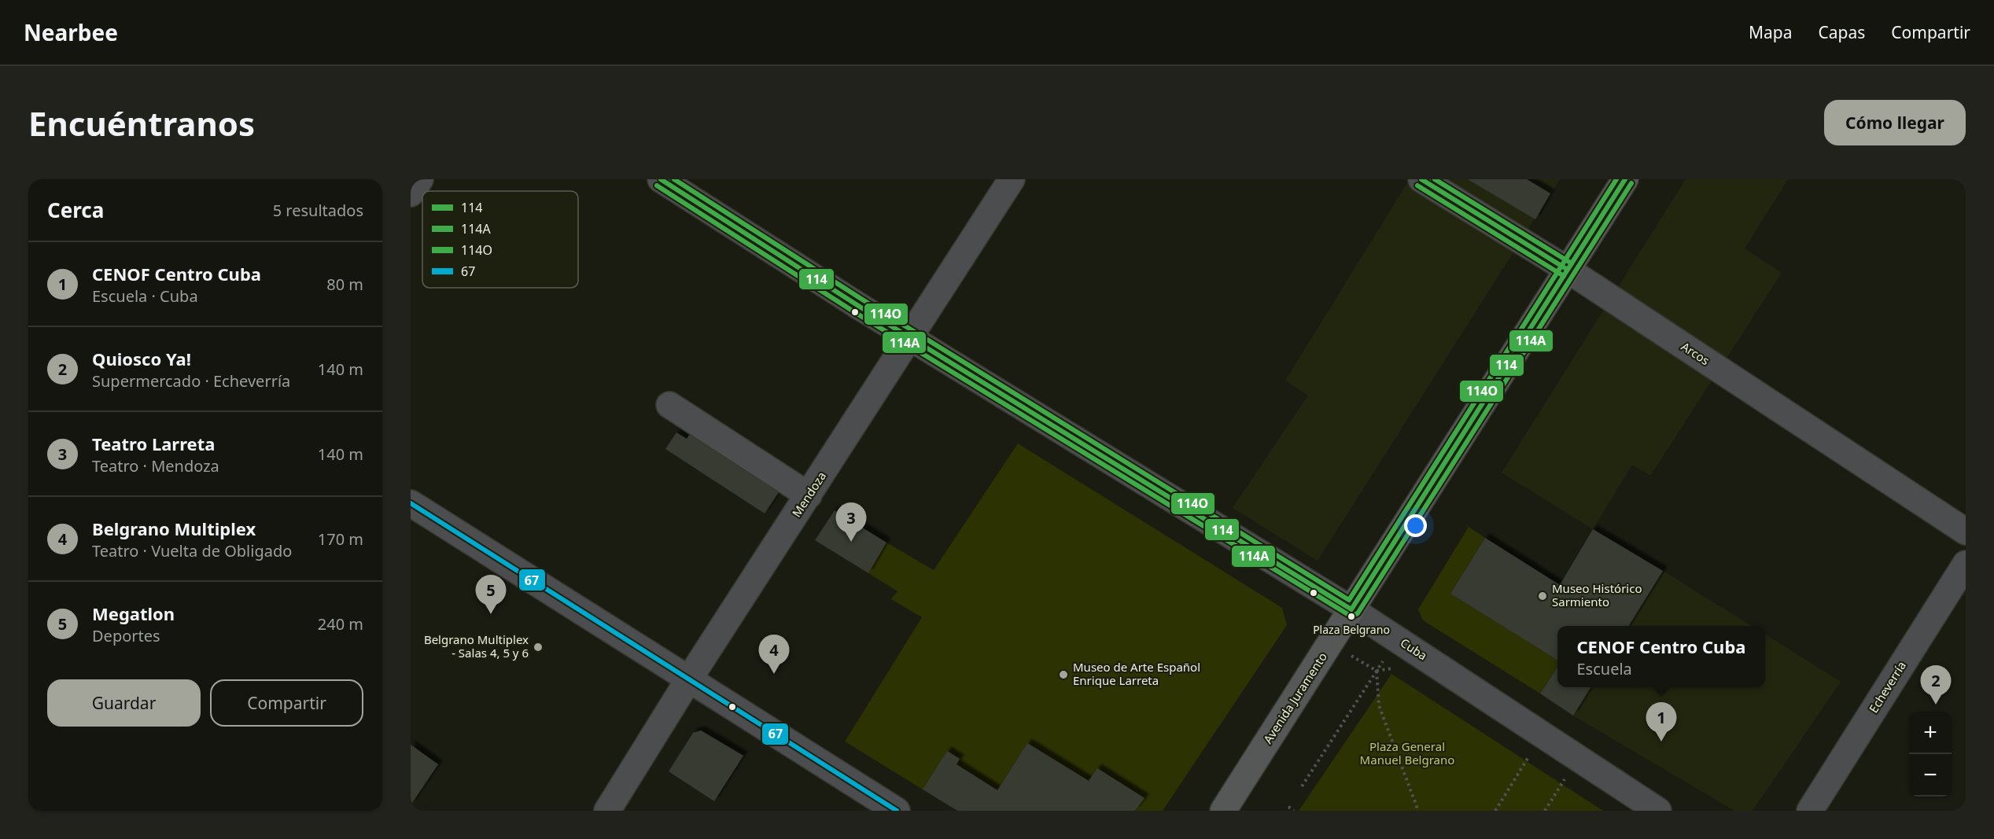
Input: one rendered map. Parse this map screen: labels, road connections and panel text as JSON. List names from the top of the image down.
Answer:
{
  "streets": {
    "main road": ["Avenida Juramento"],
    "street": [
      "Arcos",
      "Mendoza",
      "Cuba",
      "Echeverría"
    ]
  },
  "crossings": [
    ["Arcos", "Avenida Juramento"],
    ["Mendoza", "Cuba"],
    ["Cuba", "Avenida Juramento"]
  ],
  "parks": ["Plaza General Manuel Belgrano"],
  "places": [
    "Museo Histórico Sarmiento",
    "Plaza Belgrano",
    "Belgrano Multiplex - Salas 4, 5 y 6",
    "Museo de Arte Español Enrique Larreta"
  ],
  "lines": [
    "transit line 114",
    "transit line 114O",
    "transit line 114A",
    "transit line 67"
  ],
  "legend": [
    "114",
    "114A",
    "114O",
    "67"
  ],
  "page": {
    "header": "Nearbee",
    "nav": ["Mapa", "Capas", "Compartir"],
    "buttons": [
      "Cómo llegar",
      ["Guardar", "Compartir"]
    ],
    "title": "Encuéntranos",
    "heading": ["Cerca", "5 resultados"],
    "list": [
      {
        "mark": "1",
        "name": "CENOF Centro Cuba",
        "note": "Escuela · Cuba",
        "value": "80 m"
      },
      {
        "mark": "2",
        "name": "Quiosco Ya!",
        "note": "Supermercado · Echeverría",
        "value": "140 m"
      },
      {
        "mark": "3",
        "name": "Teatro Larreta",
        "note": "Teatro · Mendoza",
        "value": "140 m"
      },
      {
        "mark": "4",
        "name": "Belgrano Multiplex",
        "note": "Teatro · Vuelta de Obligado",
        "value": "170 m"
      },
      {
        "mark": "5",
        "name": "Megatlon",
        "note": "Deportes",
        "value": "240 m"
      }
    ],
    "pins": [
      "3",
      "5",
      "4",
      "2",
      "1"
    ],
    "popup": ["CENOF Centro Cuba", "Escuela"],
    "map_buttons": ["+", "−"]
  }
}
